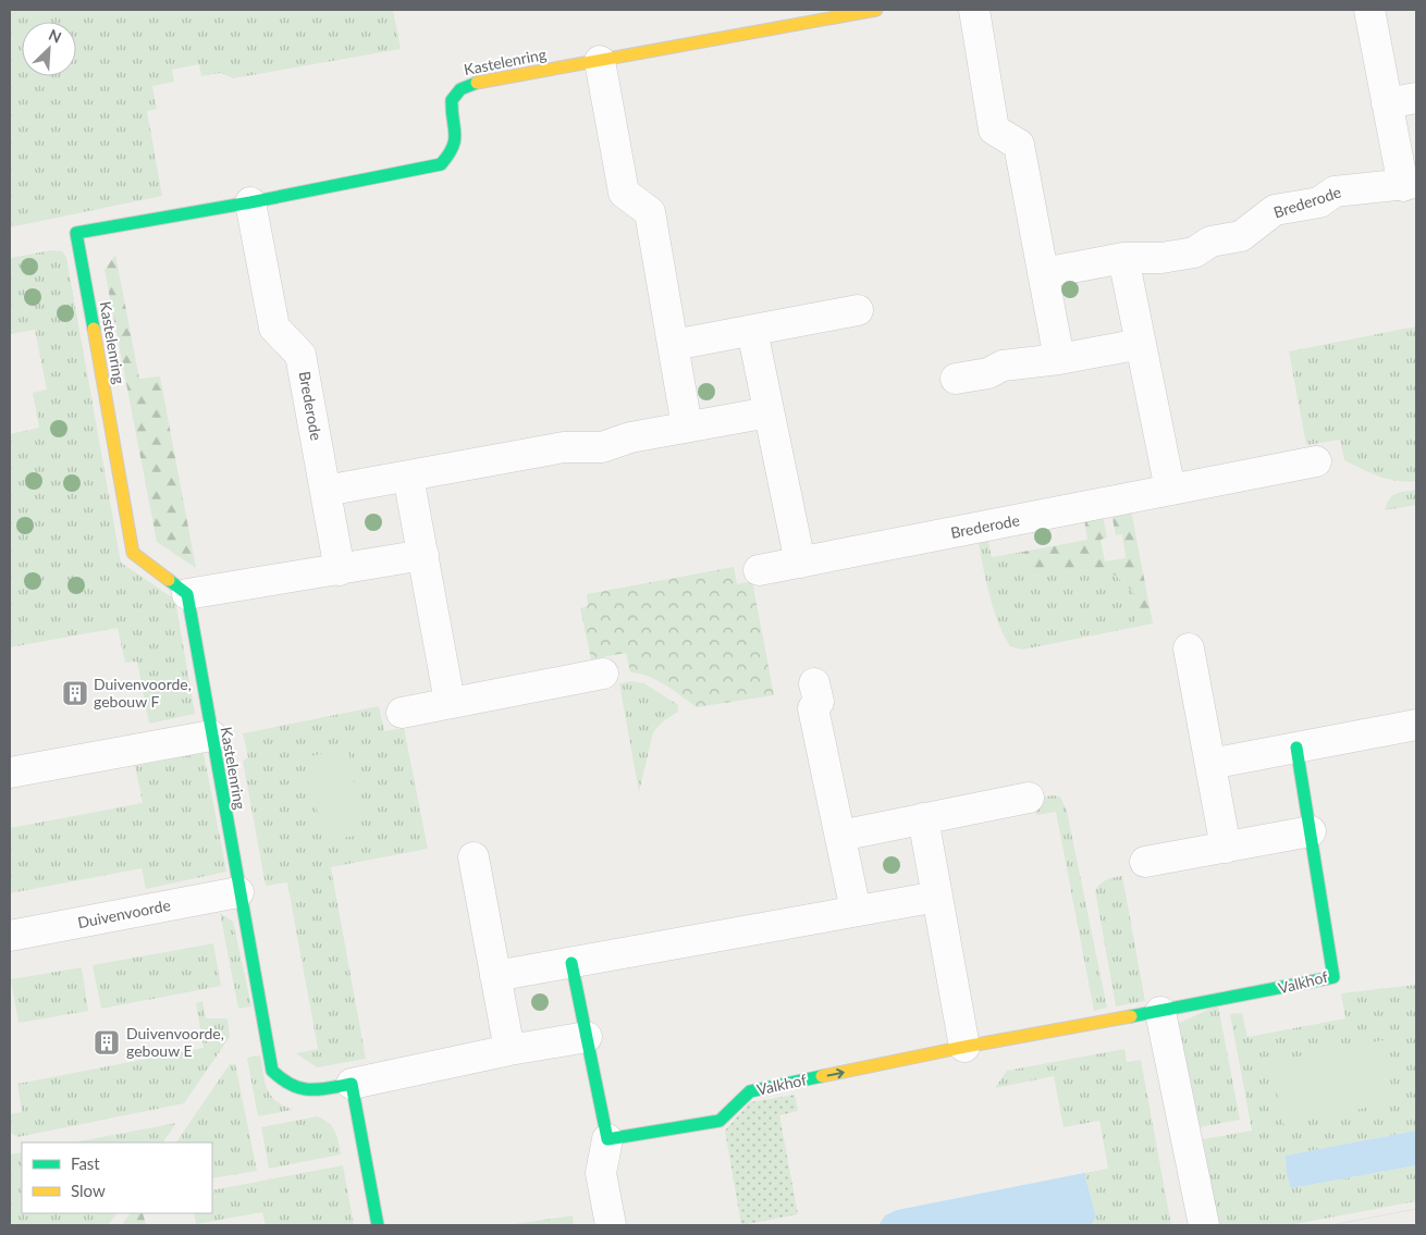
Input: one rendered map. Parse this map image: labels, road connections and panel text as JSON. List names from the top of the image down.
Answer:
{
  "streets": {
    "street": [
      "Kastelenring",
      "Brederode",
      "Duivenvoorde",
      "Valkhof"
    ]
  },
  "crossings": [
    ["Kastelenring", "Brederode"],
    ["Kastelenring", "Duivenvoorde"]
  ],
  "one_way": ["Valkhof"],
  "places": {
    "building": ["Duivenvoorde, gebouw F", "Duivenvoorde, gebouw E"]
  },
  "legend": ["Fast", "Slow"],
  "north": "top right"
}
